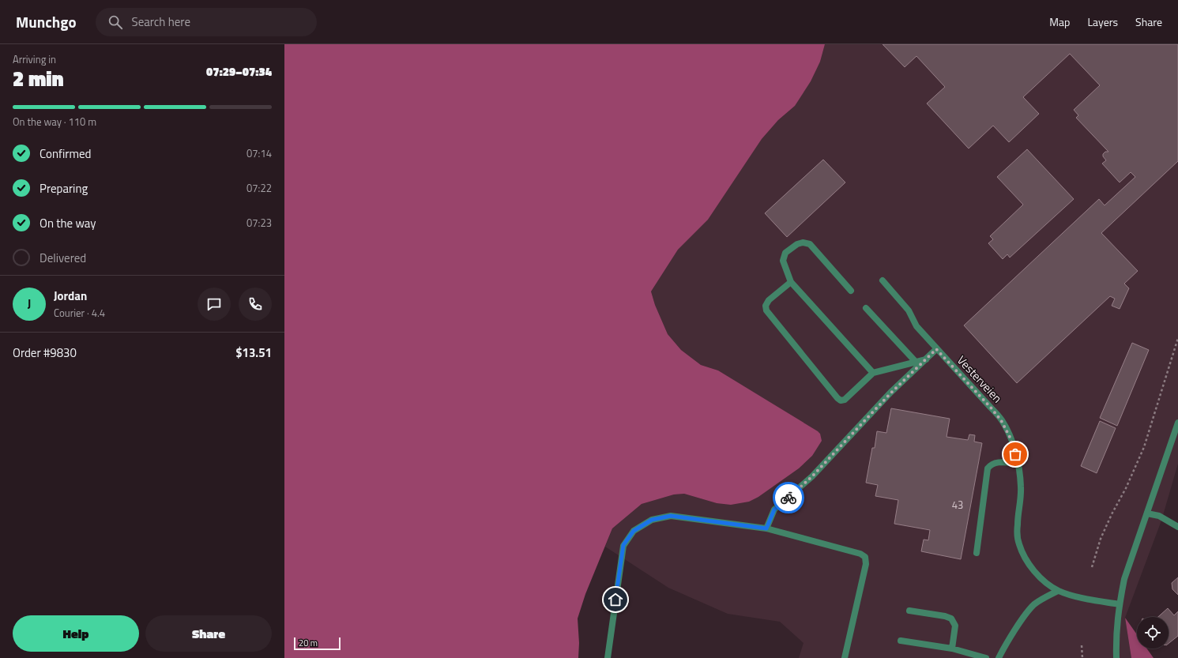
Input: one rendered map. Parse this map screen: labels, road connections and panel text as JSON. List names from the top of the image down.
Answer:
{
  "streets": {
    "street": ["Vesterveien"]
  },
  "house_numbers": ["43"],
  "scale_bar": "20 m",
  "page": {
    "header": "Munchgo",
    "search": "Search here",
    "nav": ["Map", "Layers", "Share"],
    "heading": ["2 min", "Arriving in", "07:29–07:34"],
    "panel": [
      "Jordan",
      "Courier · 4.4",
      "Order #9830",
      "$13.51"
    ],
    "bar": "On the way · 110 m",
    "list": [
      ["Confirmed", "07:14"],
      ["Preparing", "07:22"],
      ["On the way", "07:23"],
      "Delivered"
    ],
    "round": "J",
    "buttons": ["Help", "Share"],
    "scale": "20 m"
  }
}
